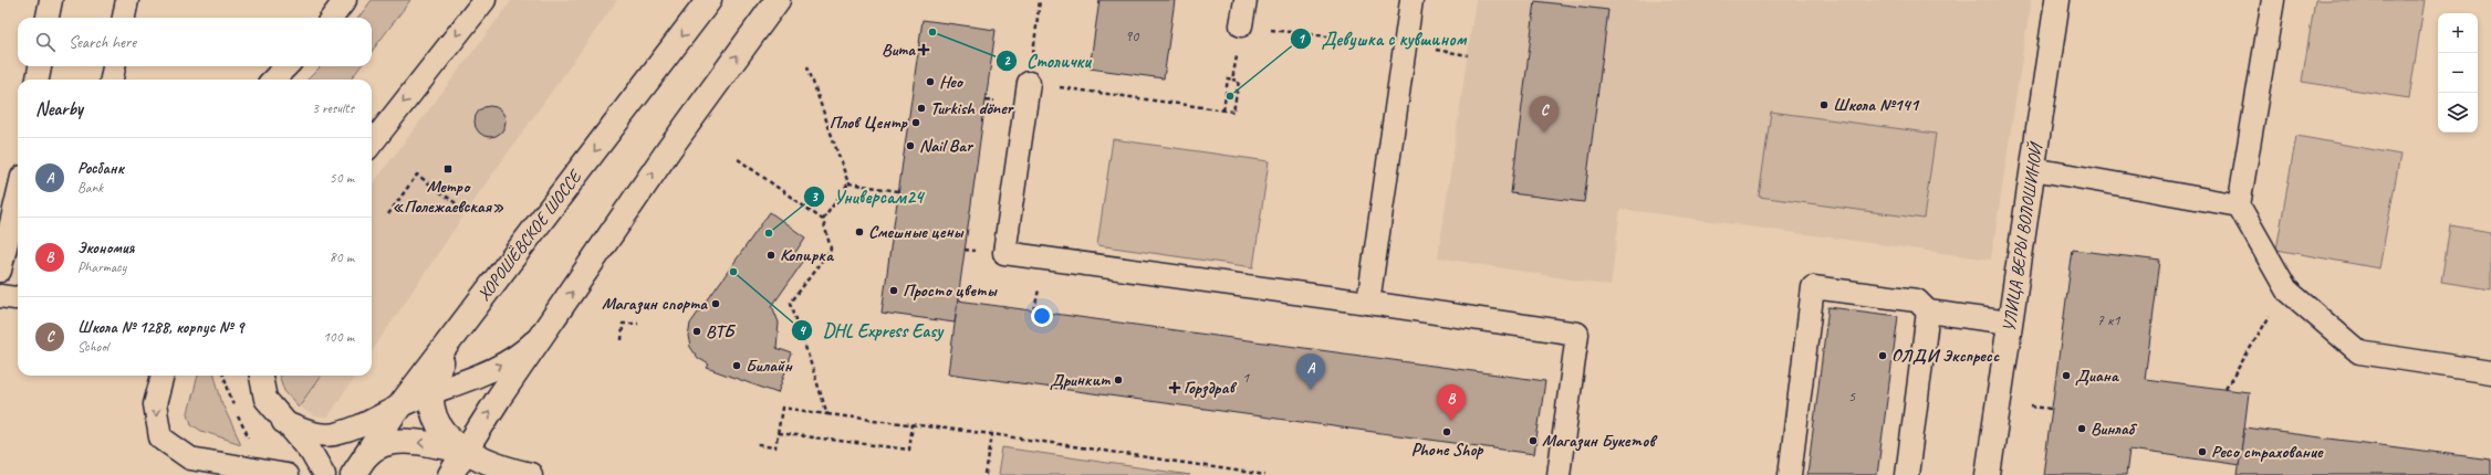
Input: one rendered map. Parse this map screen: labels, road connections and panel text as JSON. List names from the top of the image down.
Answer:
{
  "streets": {
    "main road": ["ХОРОШЁВСКОЕ ШОССЕ", "УЛИЦА ВЕРЫ ВОЛОШИНОЙ"]
  },
  "places": {
    "other": [
      "Столички",
      "Нео",
      "Девушка с кувшином",
      "Школа №141",
      "Turkish döner",
      "Плов Центр",
      "Nail Bar",
      "Смешные цены",
      "Универсам24",
      "Копирка",
      "DHL Express Easy",
      "Просто цветы",
      "Магазин спорта",
      "ВТБ",
      "ОЛДИ Экспресс",
      "Билайн",
      "Диана",
      "Дринкит",
      "Винлаб",
      "Phone Shop",
      "Магазин Букетов",
      "Ресо страхование"
    ],
    "health": ["Вита", "Горздрав"],
    "transit": ["Метро «Полежаевская»"]
  },
  "house_numbers": [
    "90",
    "7 к1",
    "1",
    "5"
  ],
  "page": {
    "map_buttons": ["+", "−"],
    "search": "Search here",
    "heading": ["Nearby", "3 results"],
    "pins": ["C", "A", "B"],
    "list": [
      {
        "mark": "A",
        "name": "Росбанк",
        "note": "Bank",
        "value": "50 m"
      },
      {
        "mark": "B",
        "name": "Экономия",
        "note": "Pharmacy",
        "value": "80 m"
      },
      {
        "mark": "C",
        "name": "Школа № 1288, корпус № 9",
        "note": "School",
        "value": "100 m"
      }
    ]
  }
}
